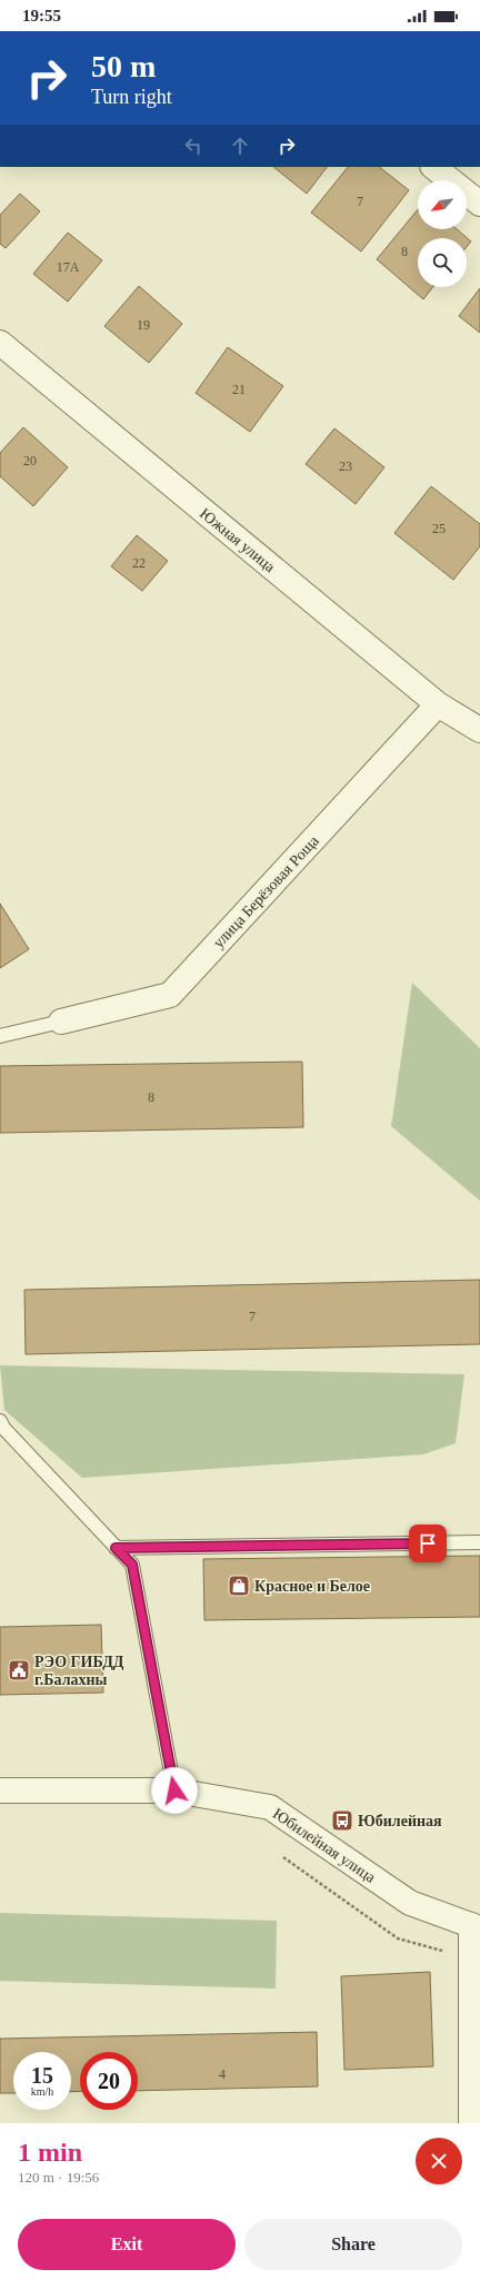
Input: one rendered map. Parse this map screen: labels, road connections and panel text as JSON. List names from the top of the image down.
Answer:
{
  "streets": {
    "street": ["Южная улица", "улица Берёзовая Роща", "Юбилейная улица"]
  },
  "crossings": [
    ["Южная улица", "улица Берёзовая Роща"]
  ],
  "places": {
    "shop": ["Красное и Белое"],
    "public building": ["РЭО ГИБДД г.Балахны"],
    "bus stop": ["Юбилейная"]
  },
  "house_numbers": [
    "7",
    "8",
    "17А",
    "19",
    "21",
    "20",
    "23",
    "25",
    "22",
    "8",
    "7",
    "4"
  ],
  "north": "bottom left",
  "page": {
    "status": "19:55",
    "turn": ["50 m", "Turn right"],
    "speed": "15 km/h",
    "limit": "20",
    "heading": ["1 min", "120 m · 19:56"],
    "buttons": ["Exit", "Share"]
  }
}
